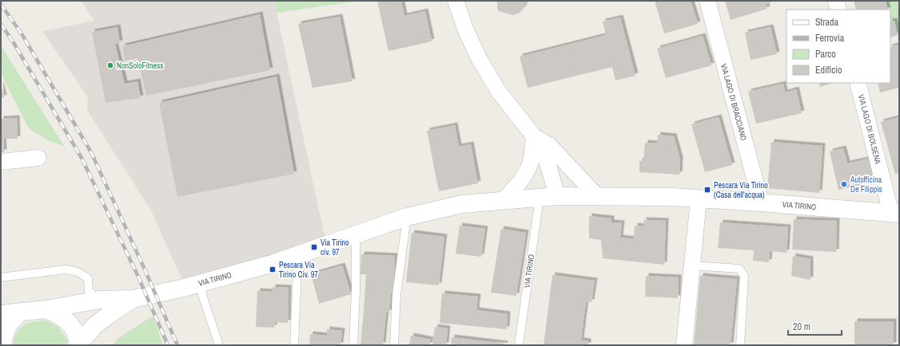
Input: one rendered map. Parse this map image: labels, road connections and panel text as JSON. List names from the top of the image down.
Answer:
{
  "streets": {
    "street": ["VIA LAGO DI BRACCIANO", "VIA LAGO DI BOLSENA", "VIA TIRINO"]
  },
  "crossings": [
    ["VIA LAGO DI BRACCIANO", "VIA TIRINO"],
    ["VIA LAGO DI BOLSENA", "VIA TIRINO"]
  ],
  "places": {
    "other": ["NonSoloFitness", "Autofficina De Filippis"],
    "transit": ["Pescara Via Tirino (Casa dell'acqua)", "Via Tirino civ. 97", "Pescara Via Tirino Civ. 97"]
  },
  "legend": [
    "Strada",
    "Ferrovia",
    "Parco",
    "Edificio"
  ],
  "scale_bar": "20 m"
}
